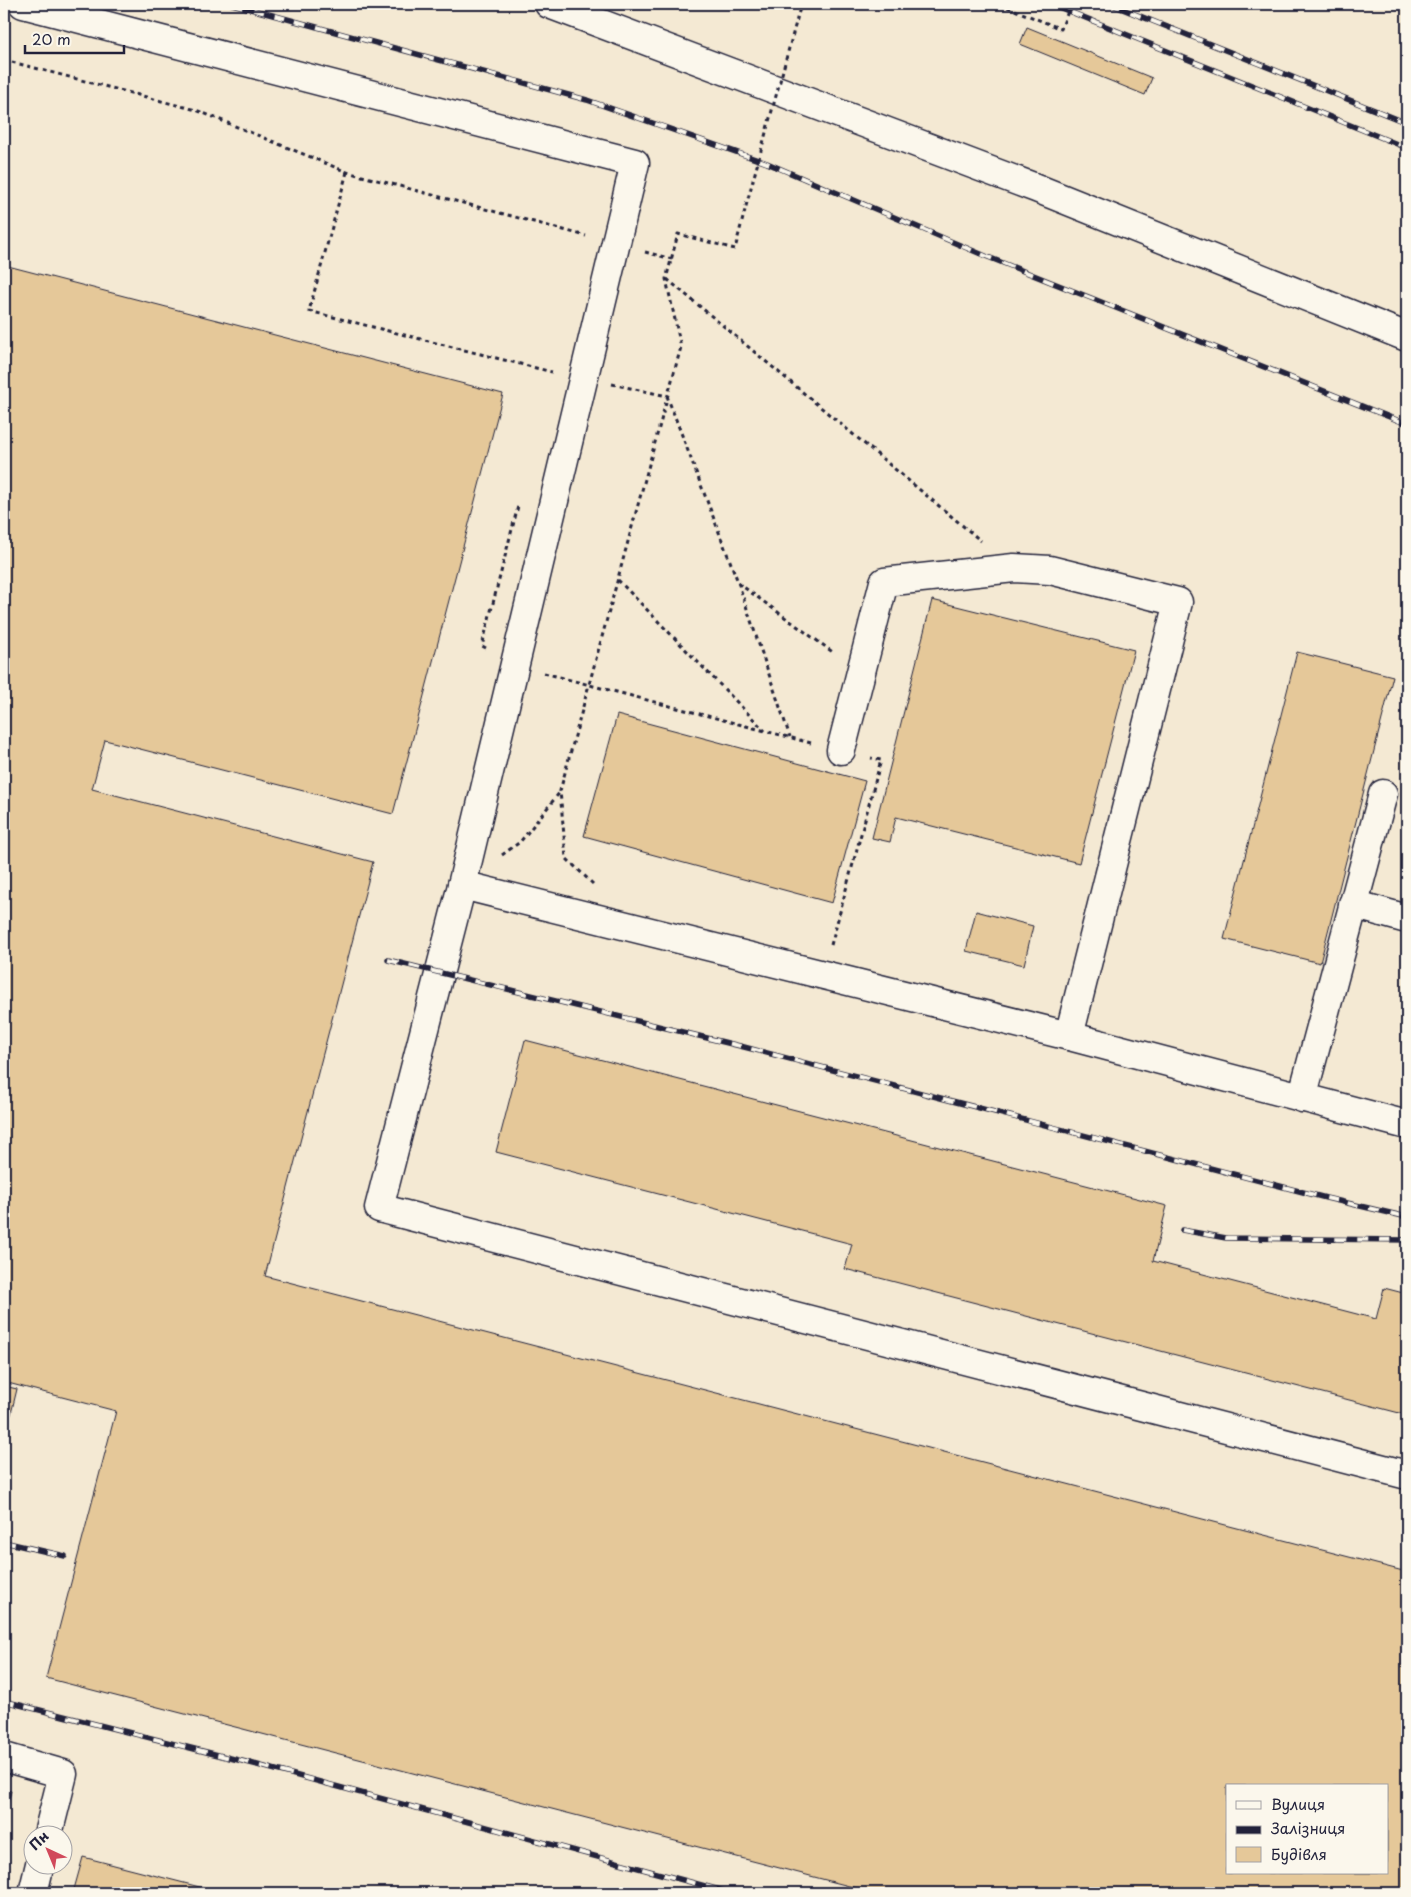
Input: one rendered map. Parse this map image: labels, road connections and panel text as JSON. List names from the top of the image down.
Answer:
{
  "legend": ["Вулиця", "Залізниця", "Будівля"],
  "scale_bar": "20 m",
  "north": "top left"
}
